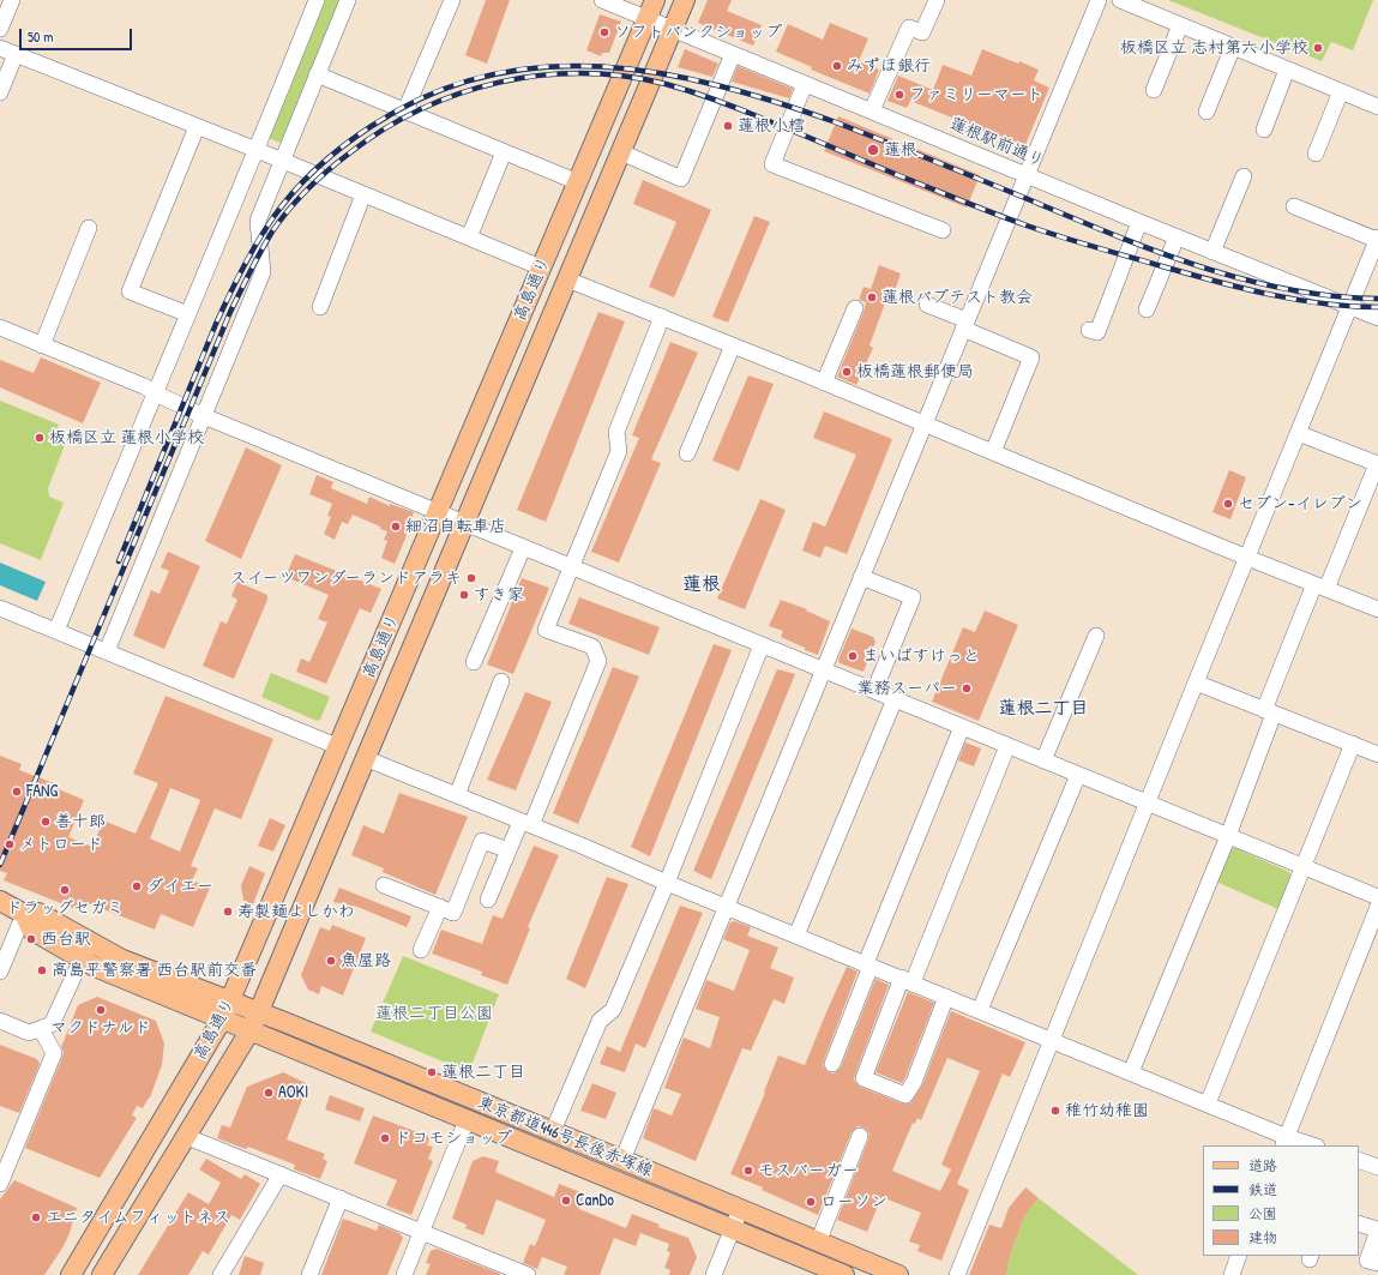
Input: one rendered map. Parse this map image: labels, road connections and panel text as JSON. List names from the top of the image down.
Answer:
{
  "streets": {
    "main road": ["高島通り", "東京都道446号長後赤塚線"],
    "street": ["蓮根駅前通り"]
  },
  "crossings": [
    ["蓮根駅前通り", "高島通り"],
    ["高島通り", "東京都道446号長後赤塚線"]
  ],
  "districts": ["蓮根", "蓮根二丁目"],
  "parks": ["蓮根二丁目公園"],
  "places": [
    "ソフトバンクショップ",
    "板橋区立 志村第六小学校",
    "みずほ銀行",
    "ファミリーマート",
    "蓮根小樰",
    "蓮根",
    "蓮根バプテスト教会",
    "板橋蓮根郵便局",
    "板橋区立 蓮根小学校",
    "セブン-イレブン",
    "細沼自転車店",
    "スイーツワンダーランドアラキ",
    "すき家",
    "まいばすけっと",
    "業務スーパー",
    "FANG",
    "善十郎",
    "メトロード",
    "ダイエー",
    "ドラッグセガミ",
    "寿製麺よしかわ",
    "西台駅",
    "魚屋路",
    "高島平警察署 西台駅前交番",
    "マクドナルド",
    "蓮根二丁目",
    "AOKI",
    "稚竹幼稚園",
    "ドコモショップ",
    "モスバーガー",
    "CanDo",
    "ローソン",
    "エニタイムフィットネス"
  ],
  "legend": [
    "道路",
    "鉄道",
    "公園",
    "建物"
  ],
  "scale_bar": "50 m"
}
